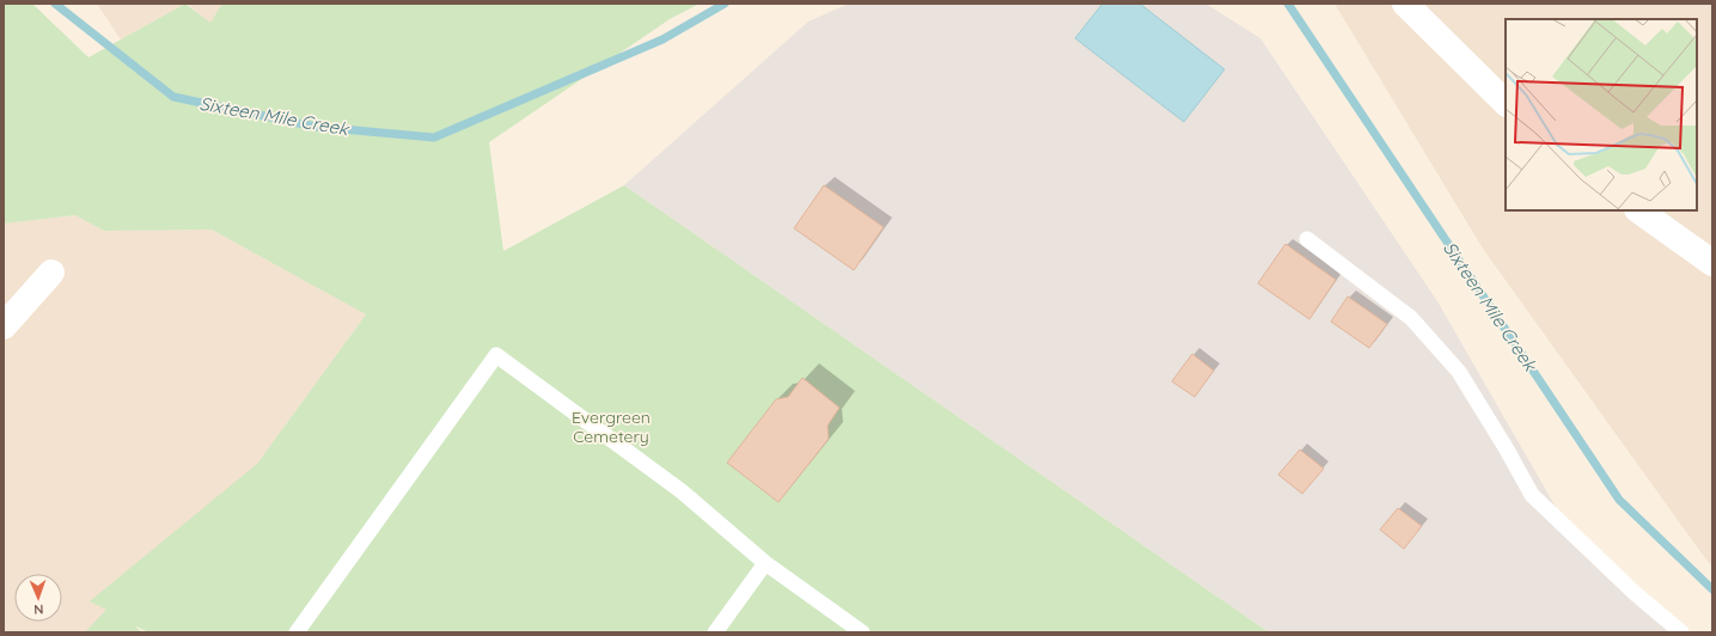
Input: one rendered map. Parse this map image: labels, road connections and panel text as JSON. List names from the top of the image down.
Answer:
{
  "water": ["Sixteen Mile Creek"],
  "parks": ["Evergreen Cemetery"],
  "north": "bottom"
}
